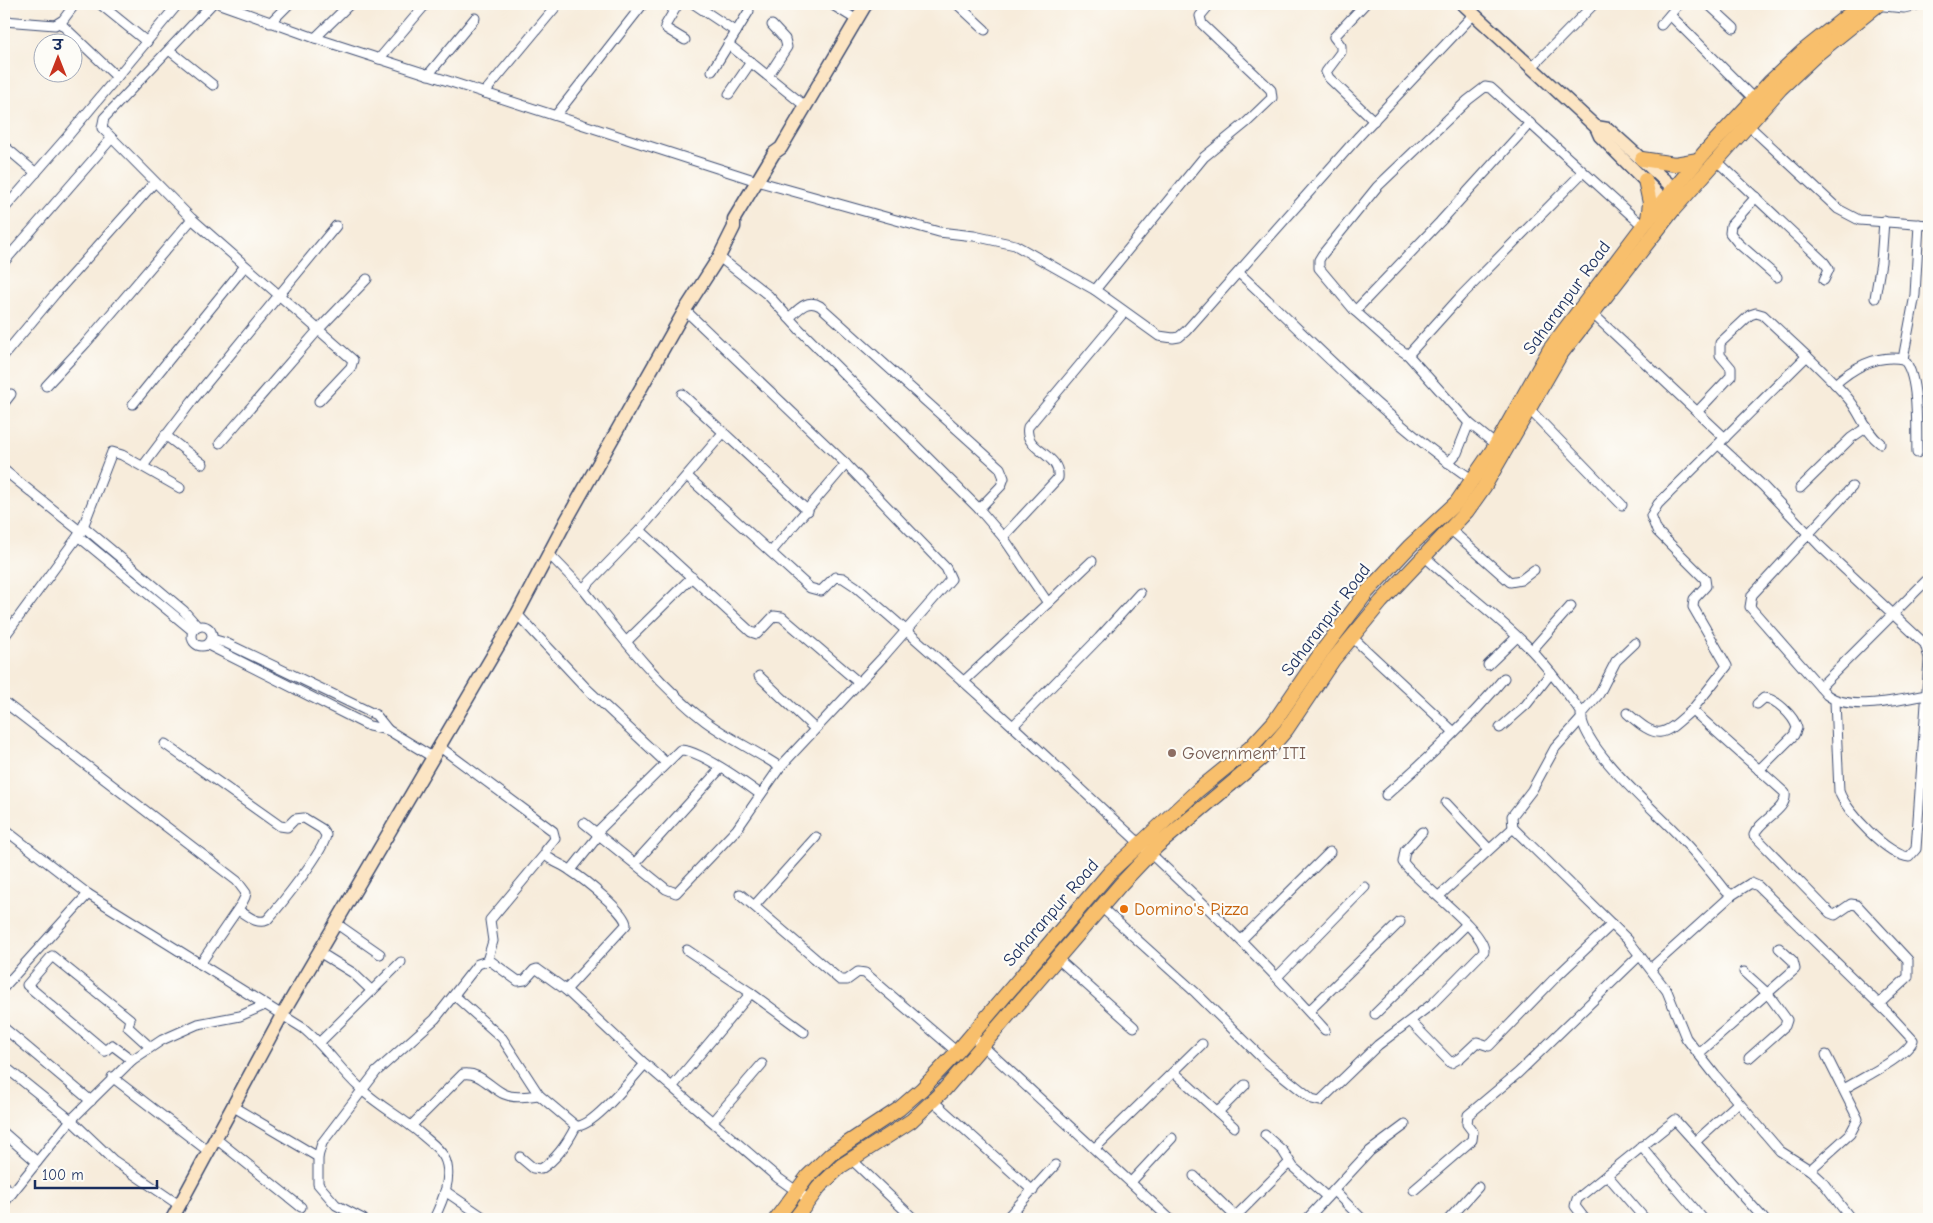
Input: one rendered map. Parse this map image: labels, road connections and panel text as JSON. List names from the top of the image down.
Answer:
{
  "streets": {
    "main road": ["Saharanpur Road"]
  },
  "places": ["Government ITI", "Domino's Pizza"],
  "scale_bar": "100 m",
  "north": "top"
}
